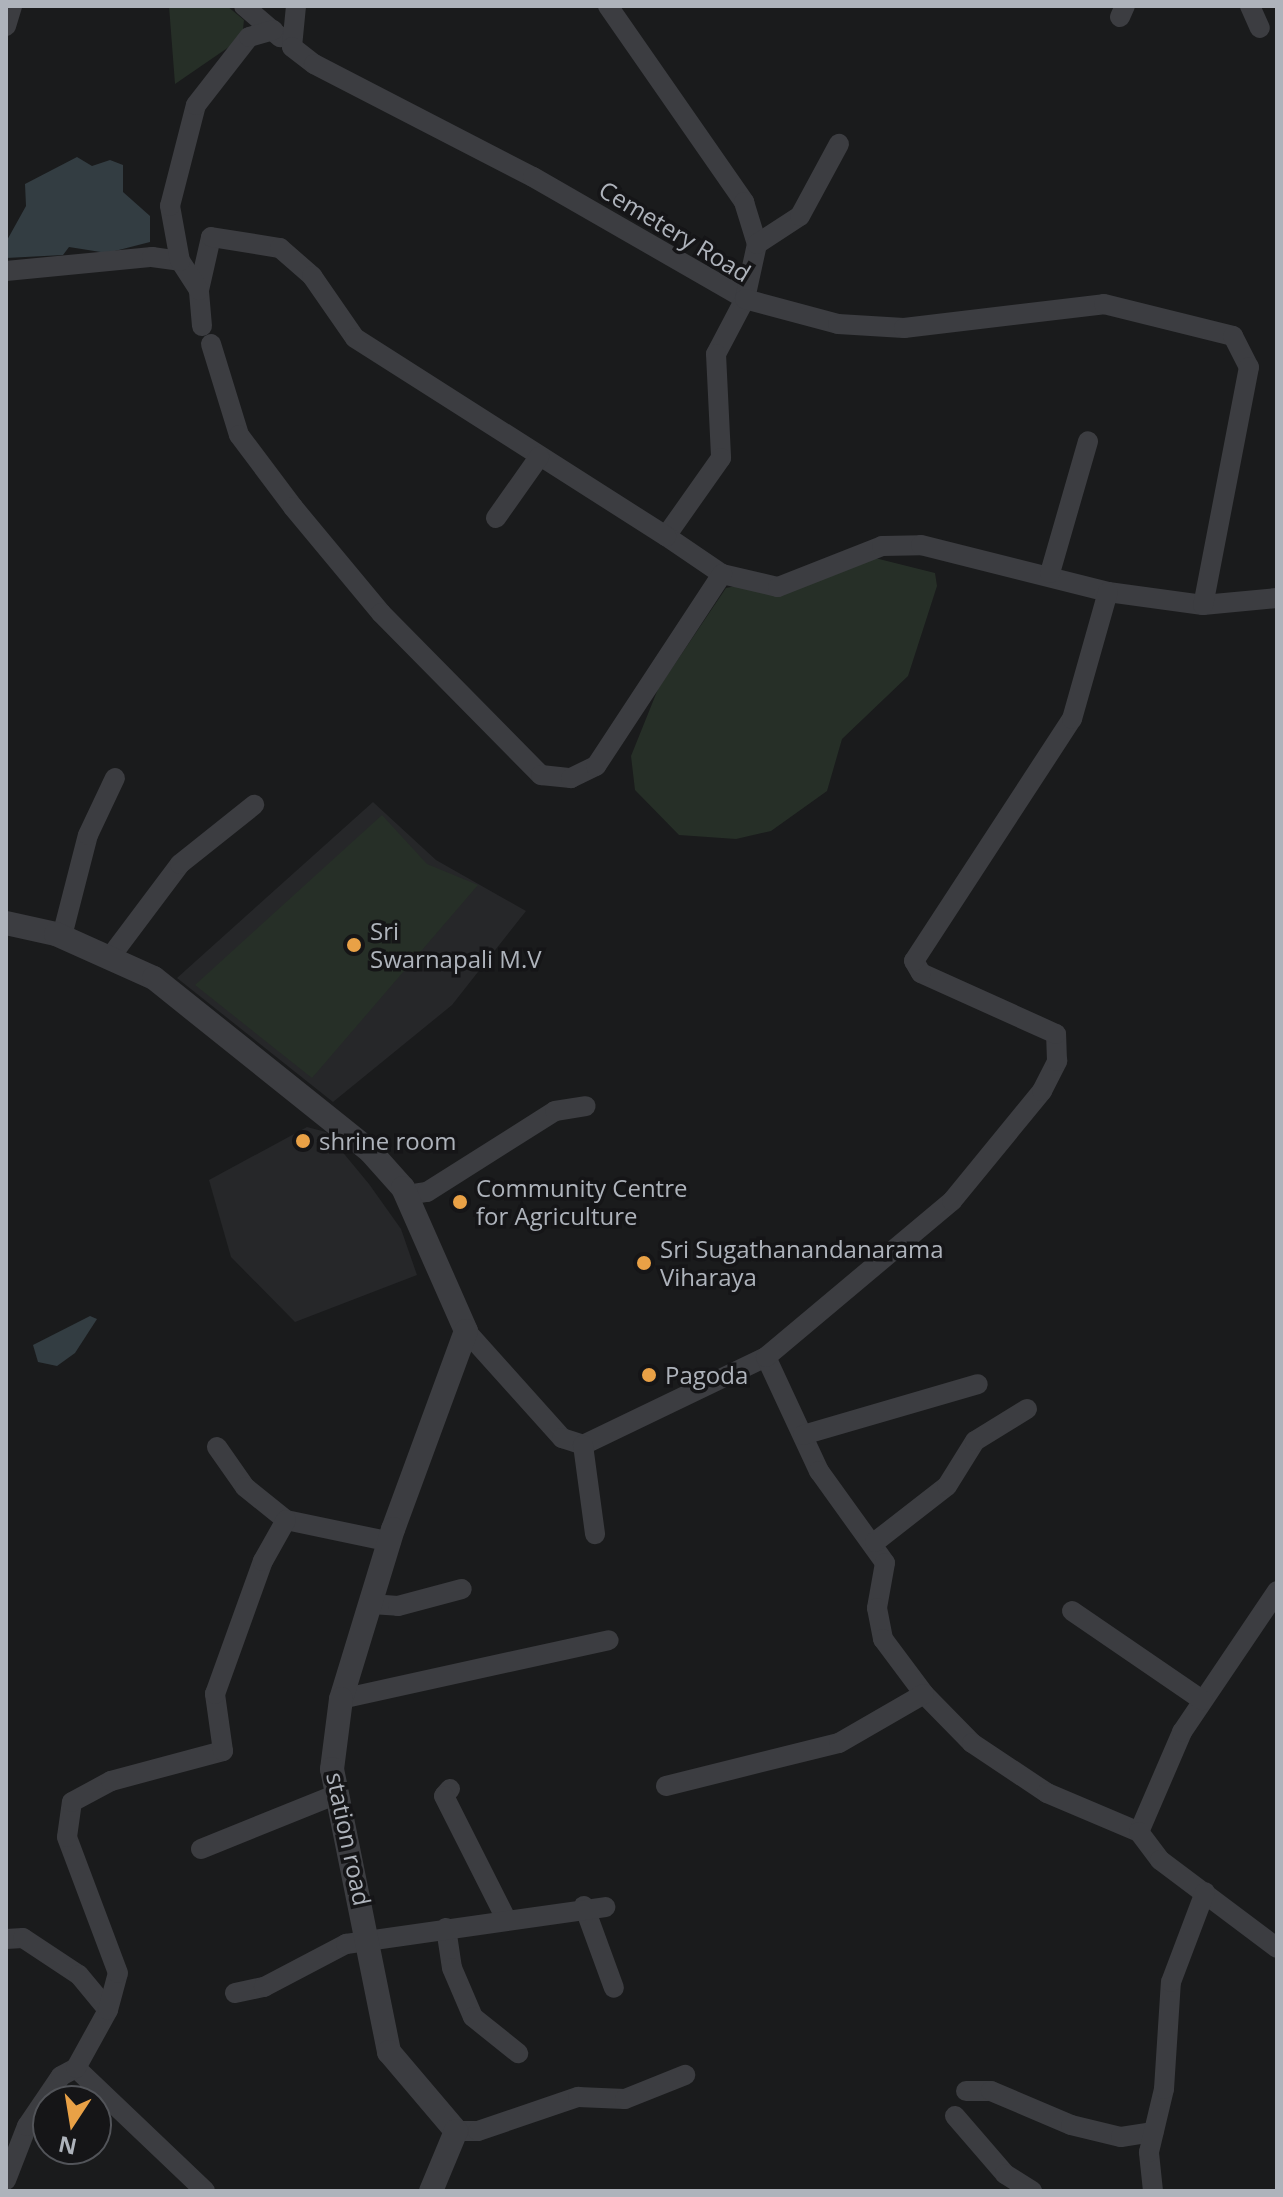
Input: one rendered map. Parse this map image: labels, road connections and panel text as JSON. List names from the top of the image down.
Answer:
{
  "streets": {
    "street": ["Cemetery Road", "station road"]
  },
  "places": [
    "Sri Swarnapali M.V",
    "shrine room",
    "Community Centre for Agriculture",
    "Sri Sugathanandanarama Viharaya",
    "Pagoda"
  ],
  "north": "bottom"
}
